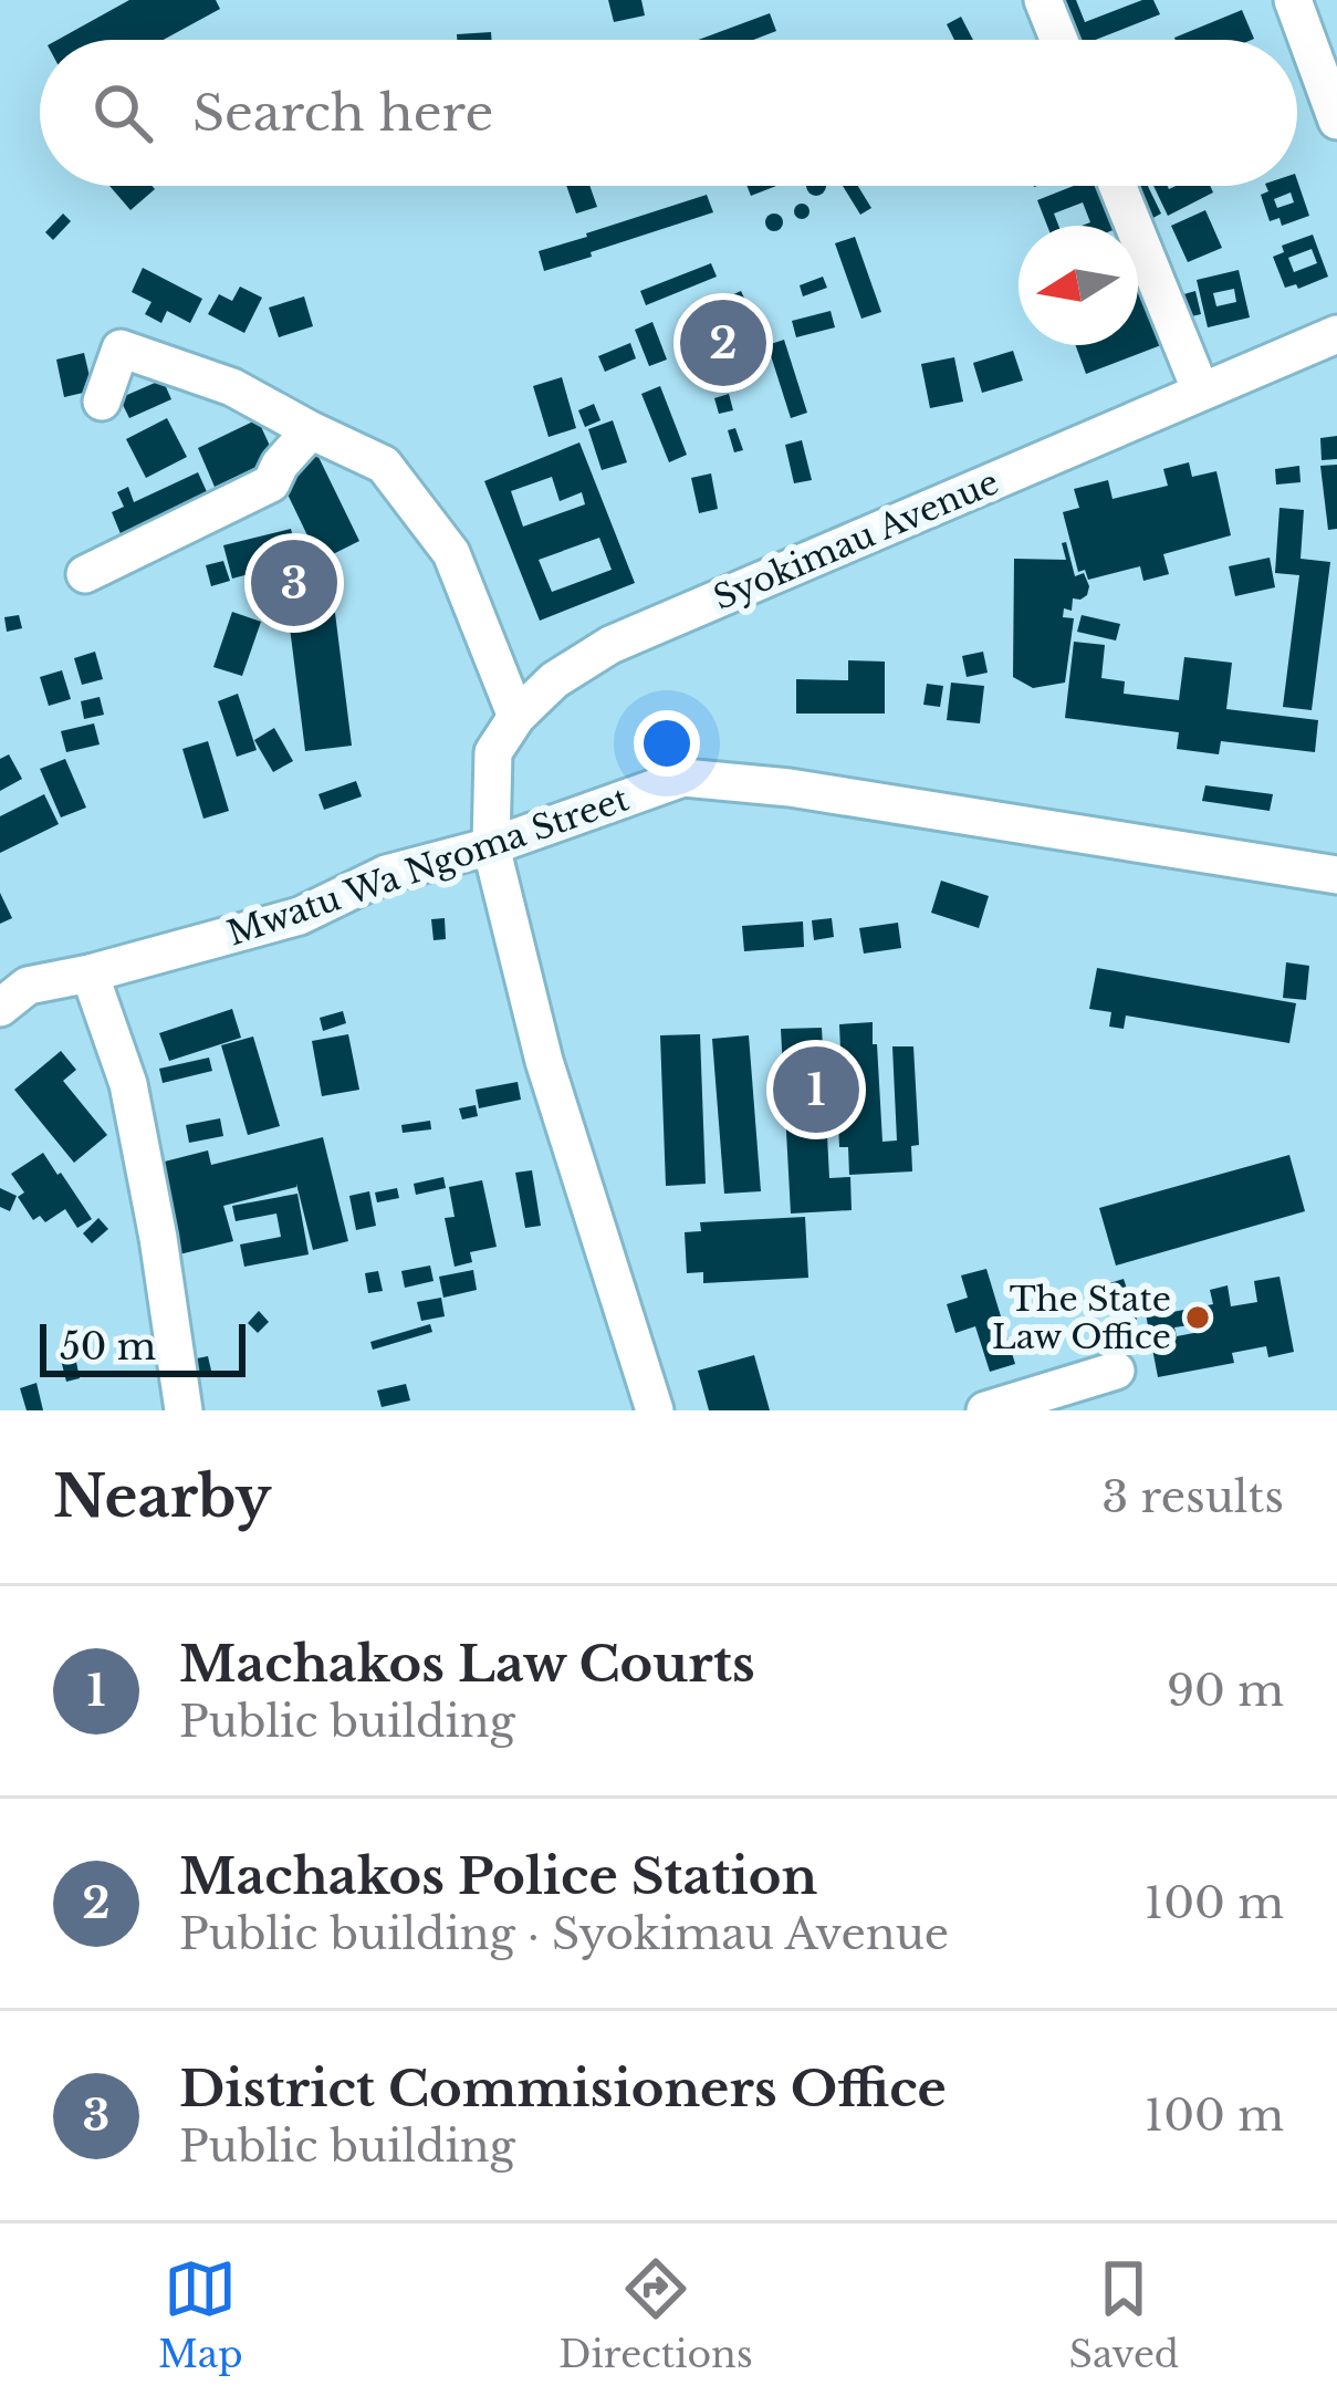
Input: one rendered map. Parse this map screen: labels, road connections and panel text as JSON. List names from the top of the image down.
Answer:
{
  "streets": {
    "street": ["Syokimau Avenue", "Mwatu Wa Ngoma Street"]
  },
  "crossings": [
    ["Syokimau Avenue", "Mwatu Wa Ngoma Street"]
  ],
  "places": ["The State Law Office"],
  "scale_bar": "50 m",
  "north": "left",
  "page": {
    "search": "Search here",
    "pins": ["2", "3", "1"],
    "scale": "50 m",
    "heading": ["Nearby", "3 results"],
    "list": [
      {
        "mark": "1",
        "name": "Machakos Law Courts",
        "note": "Public building",
        "value": "90 m"
      },
      {
        "mark": "2",
        "name": "Machakos Police Station",
        "note": "Public building · Syokimau Avenue",
        "value": "100 m"
      },
      {
        "mark": "3",
        "name": "District Commisioners Office",
        "note": "Public building",
        "value": "100 m"
      }
    ],
    "nav": ["Map", "Directions", "Saved"]
  }
}
